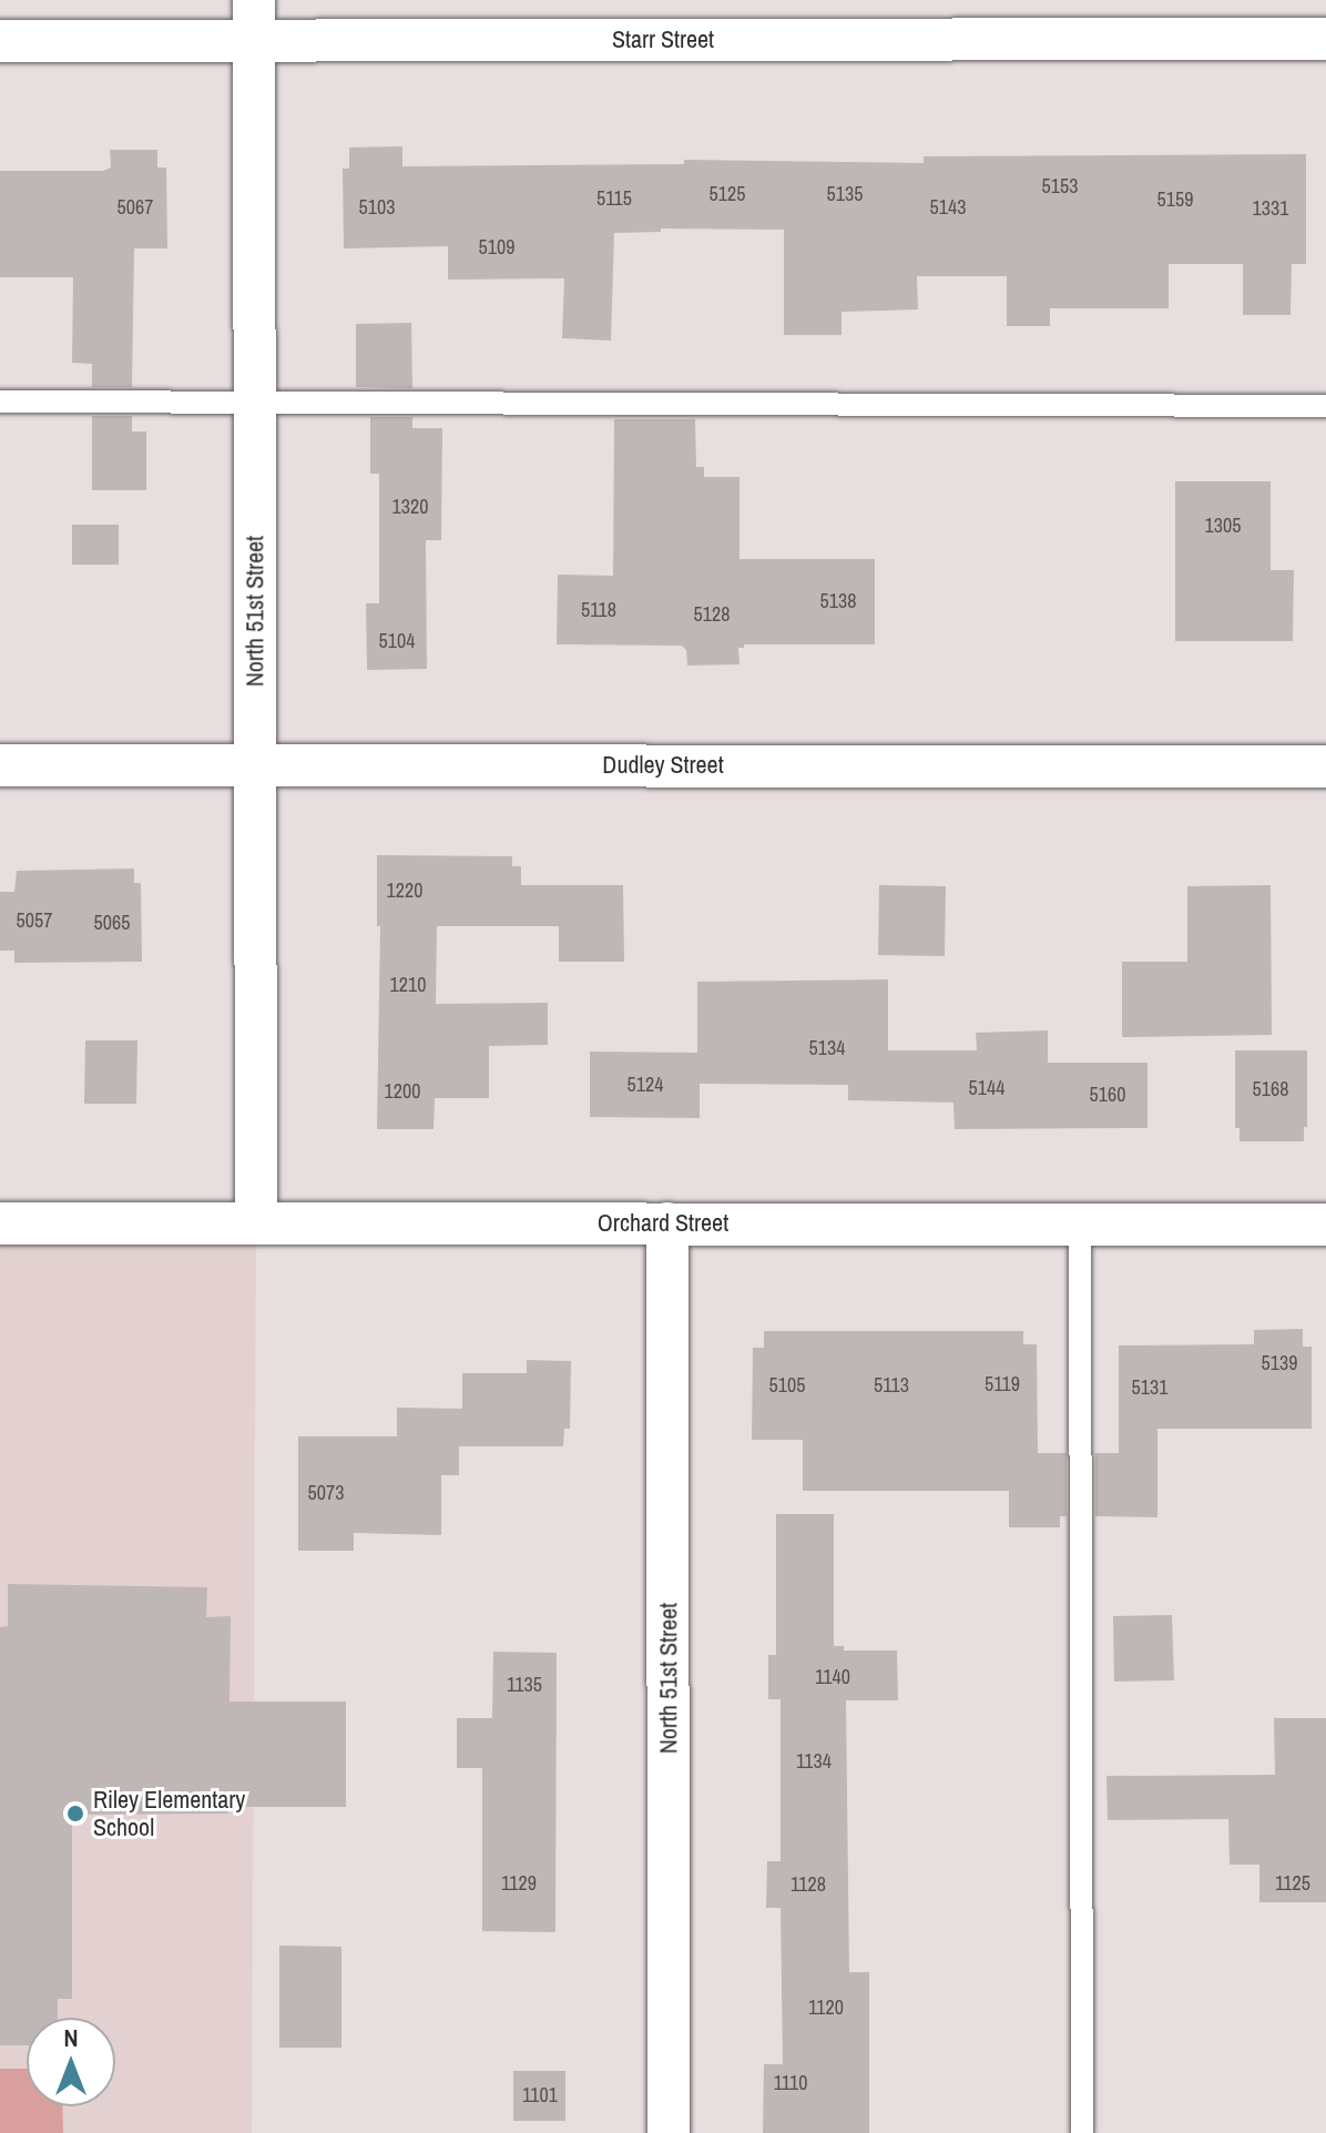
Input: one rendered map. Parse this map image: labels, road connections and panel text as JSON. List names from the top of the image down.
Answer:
{
  "streets": {
    "street": [
      "Starr Street",
      "North 51st Street",
      "Dudley Street",
      "Orchard Street"
    ]
  },
  "crossings": [
    ["Starr Street", "North 51st Street"],
    ["North 51st Street", "Dudley Street"],
    ["North 51st Street", "Orchard Street"]
  ],
  "places": ["Riley Elementary School"],
  "house_numbers": [
    "5153",
    "5125",
    "5135",
    "5115",
    "5159",
    "5067",
    "5103",
    "5143",
    "1331",
    "5109",
    "1320",
    "1305",
    "5138",
    "5118",
    "5128",
    "5104",
    "1220",
    "5057",
    "5065",
    "1210",
    "5134",
    "5124",
    "5144",
    "5168",
    "1200",
    "5160",
    "5139",
    "5119",
    "5105",
    "5113",
    "5131",
    "5073",
    "1140",
    "1135",
    "1134",
    "1129",
    "1125",
    "1128",
    "1120",
    "1110",
    "1101"
  ],
  "north": "top"
}
